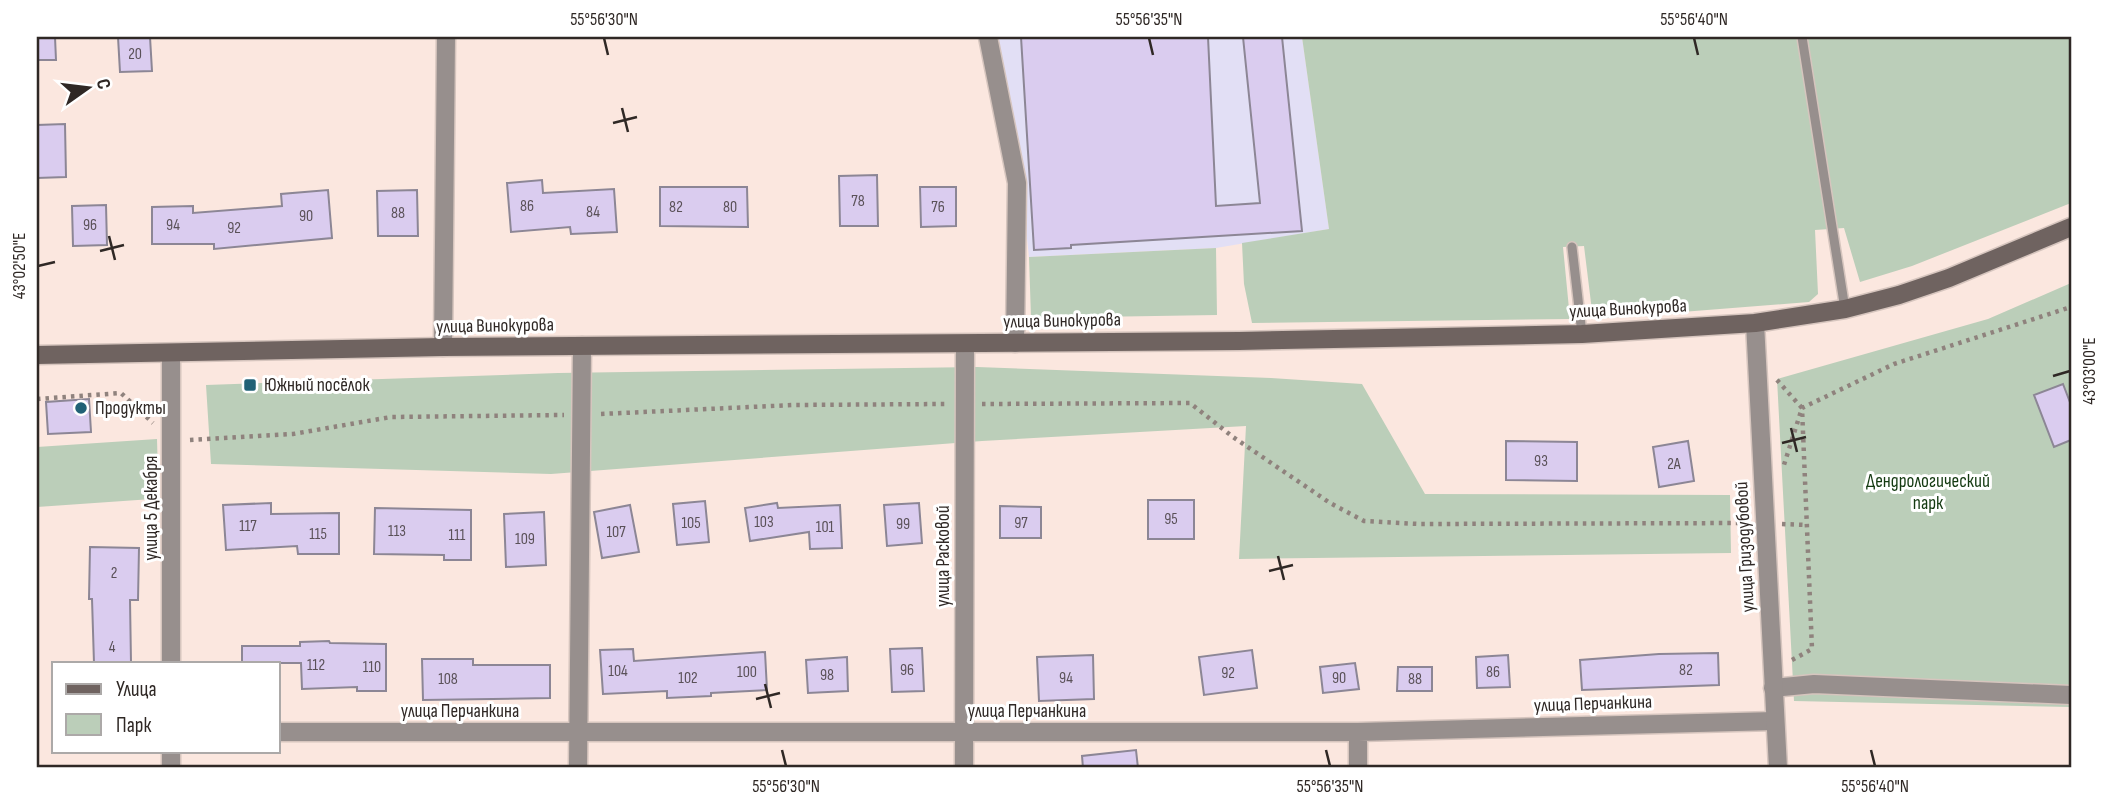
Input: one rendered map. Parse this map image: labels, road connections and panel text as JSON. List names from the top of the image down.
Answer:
{
  "streets": {
    "main road": ["улица Винокурова"],
    "street": [
      "улица 5 Декабря",
      "улица Гризодубовой",
      "улица Расковой",
      "улица Перчанкина"
    ]
  },
  "crossings": [
    ["улица Винокурова", "улица 5 Декабря"],
    ["улица Винокурова", "улица Гризодубовой"],
    ["улица Винокурова", "улица Расковой"],
    ["улица Гризодубовой", "улица Перчанкина"],
    ["улица Расковой", "улица Перчанкина"]
  ],
  "parks": ["Дендрологический парк"],
  "places": {
    "transit": ["Южный посёлок"],
    "other": ["Продукты"]
  },
  "house_numbers": [
    "20",
    "78",
    "86",
    "82",
    "80",
    "76",
    "84",
    "88",
    "90",
    "96",
    "94",
    "92",
    "93",
    "2А",
    "95",
    "103",
    "105",
    "97",
    "99",
    "117",
    "101",
    "113",
    "107",
    "115",
    "111",
    "109",
    "2",
    "4",
    "112",
    "110",
    "96",
    "82",
    "104",
    "100",
    "86",
    "92",
    "98",
    "102",
    "94",
    "90",
    "108",
    "88"
  ],
  "legend": ["Улица", "Парк"],
  "north": "right",
  "coordinates": [
    "55°56'30\"N",
    "55°56'35\"N",
    "55°56'40\"N",
    "43°02'50\"E",
    "43°03'00\"E"
  ]
}
